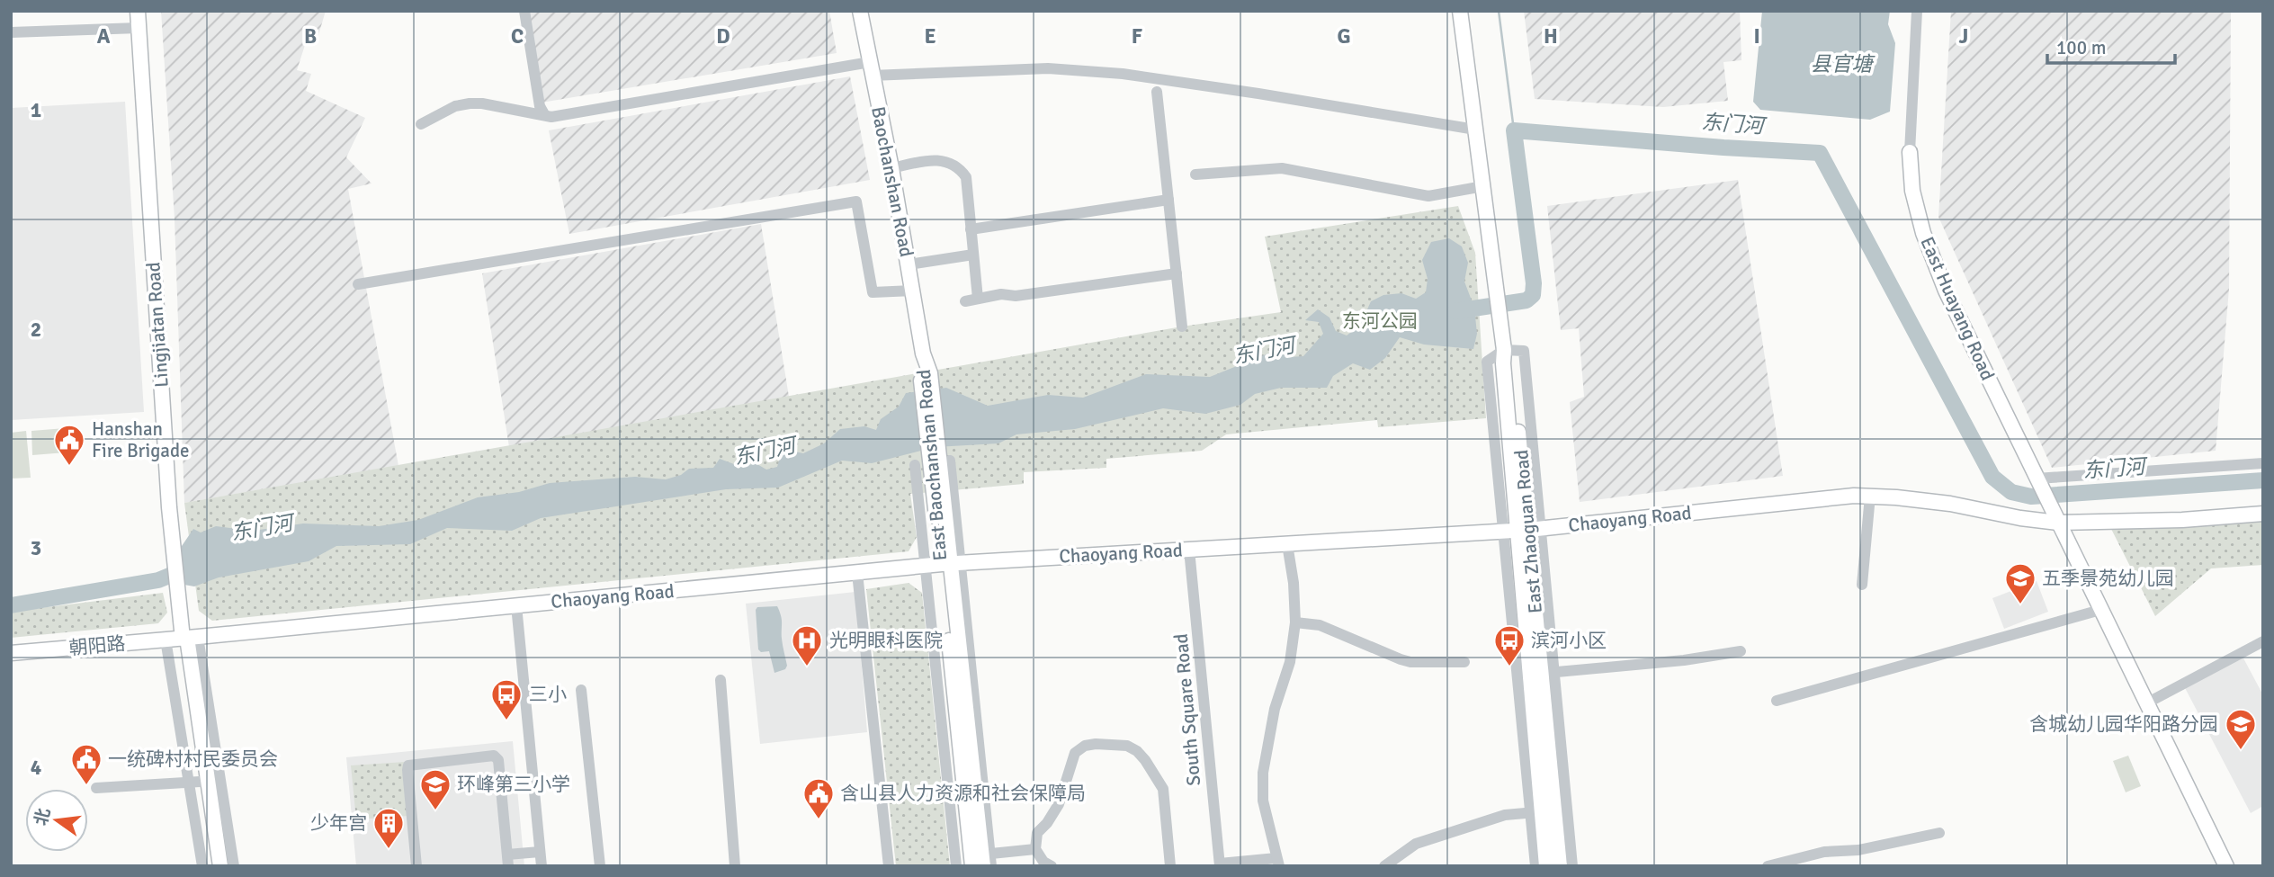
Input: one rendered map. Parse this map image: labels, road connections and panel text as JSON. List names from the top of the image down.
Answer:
{
  "streets": {
    "main road": [
      "Baochanshan Road",
      "East Huayang Road",
      "Lingjiatan Road",
      "East Baochanshan Road",
      "Chaoyang Road",
      "East Zhaoguan Road",
      "朝阳路"
    ],
    "street": ["South Square Road"]
  },
  "crossings": [
    ["Baochanshan Road", "East Baochanshan Road"],
    ["East Huayang Road", "Chaoyang Road"],
    ["Lingjiatan Road", "Chaoyang Road"],
    ["Lingjiatan Road", "朝阳路"],
    ["East Baochanshan Road", "Chaoyang Road"],
    ["Chaoyang Road", "East Zhaoguan Road"],
    ["Chaoyang Road", "朝阳路"],
    ["Chaoyang Road", "South Square Road"]
  ],
  "water": ["县官塘", "东门河"],
  "parks": ["东河公园"],
  "places": {
    "public building": ["Hanshan Fire Brigade", "一统碑村村民委员会", "含山县人力资源和社会保障局"],
    "school or university": ["五季景苑幼儿园", "含城幼儿园华阳路分园", "环峰第三小学"],
    "hospital": ["光明眼科医院"],
    "bus stop": ["滨河小区", "三小"],
    "building": ["少年宫"]
  },
  "scale_bar": "100 m",
  "north": "left",
  "grid": {
    "columns": [
      "A",
      "B",
      "C",
      "D",
      "E",
      "F",
      "G",
      "H",
      "I",
      "J"
    ],
    "rows": [
      "1",
      "2",
      "3",
      "4"
    ]
  }
}
